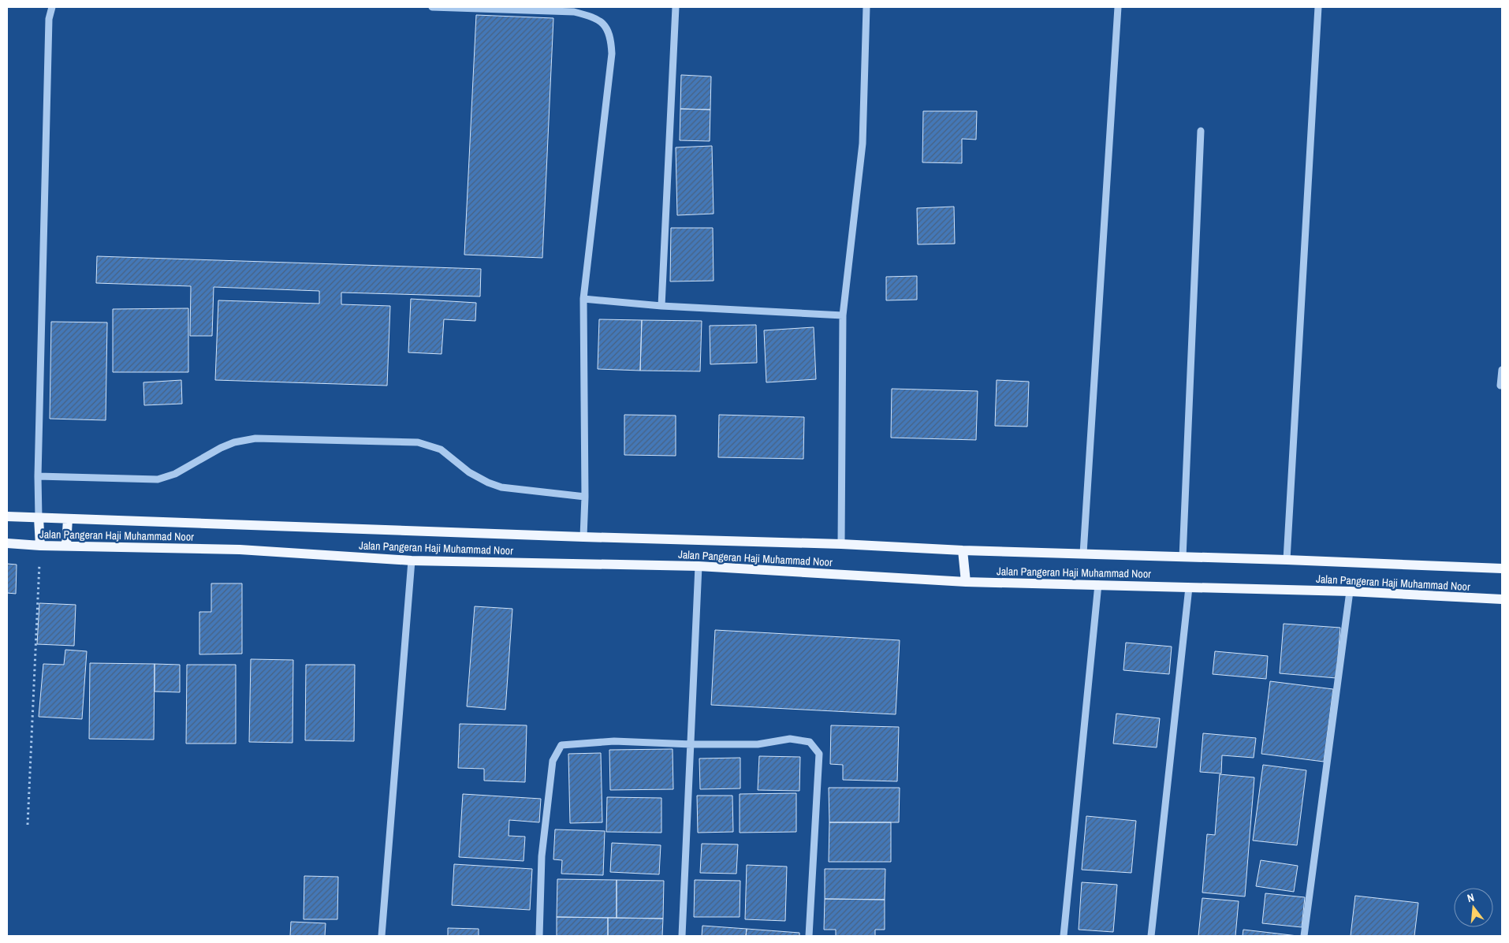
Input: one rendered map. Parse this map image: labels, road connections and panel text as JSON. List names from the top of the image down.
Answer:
{
  "streets": {
    "main road": ["Jalan Pangeran Haji Muhammad Noor"]
  },
  "north": "top"
}
